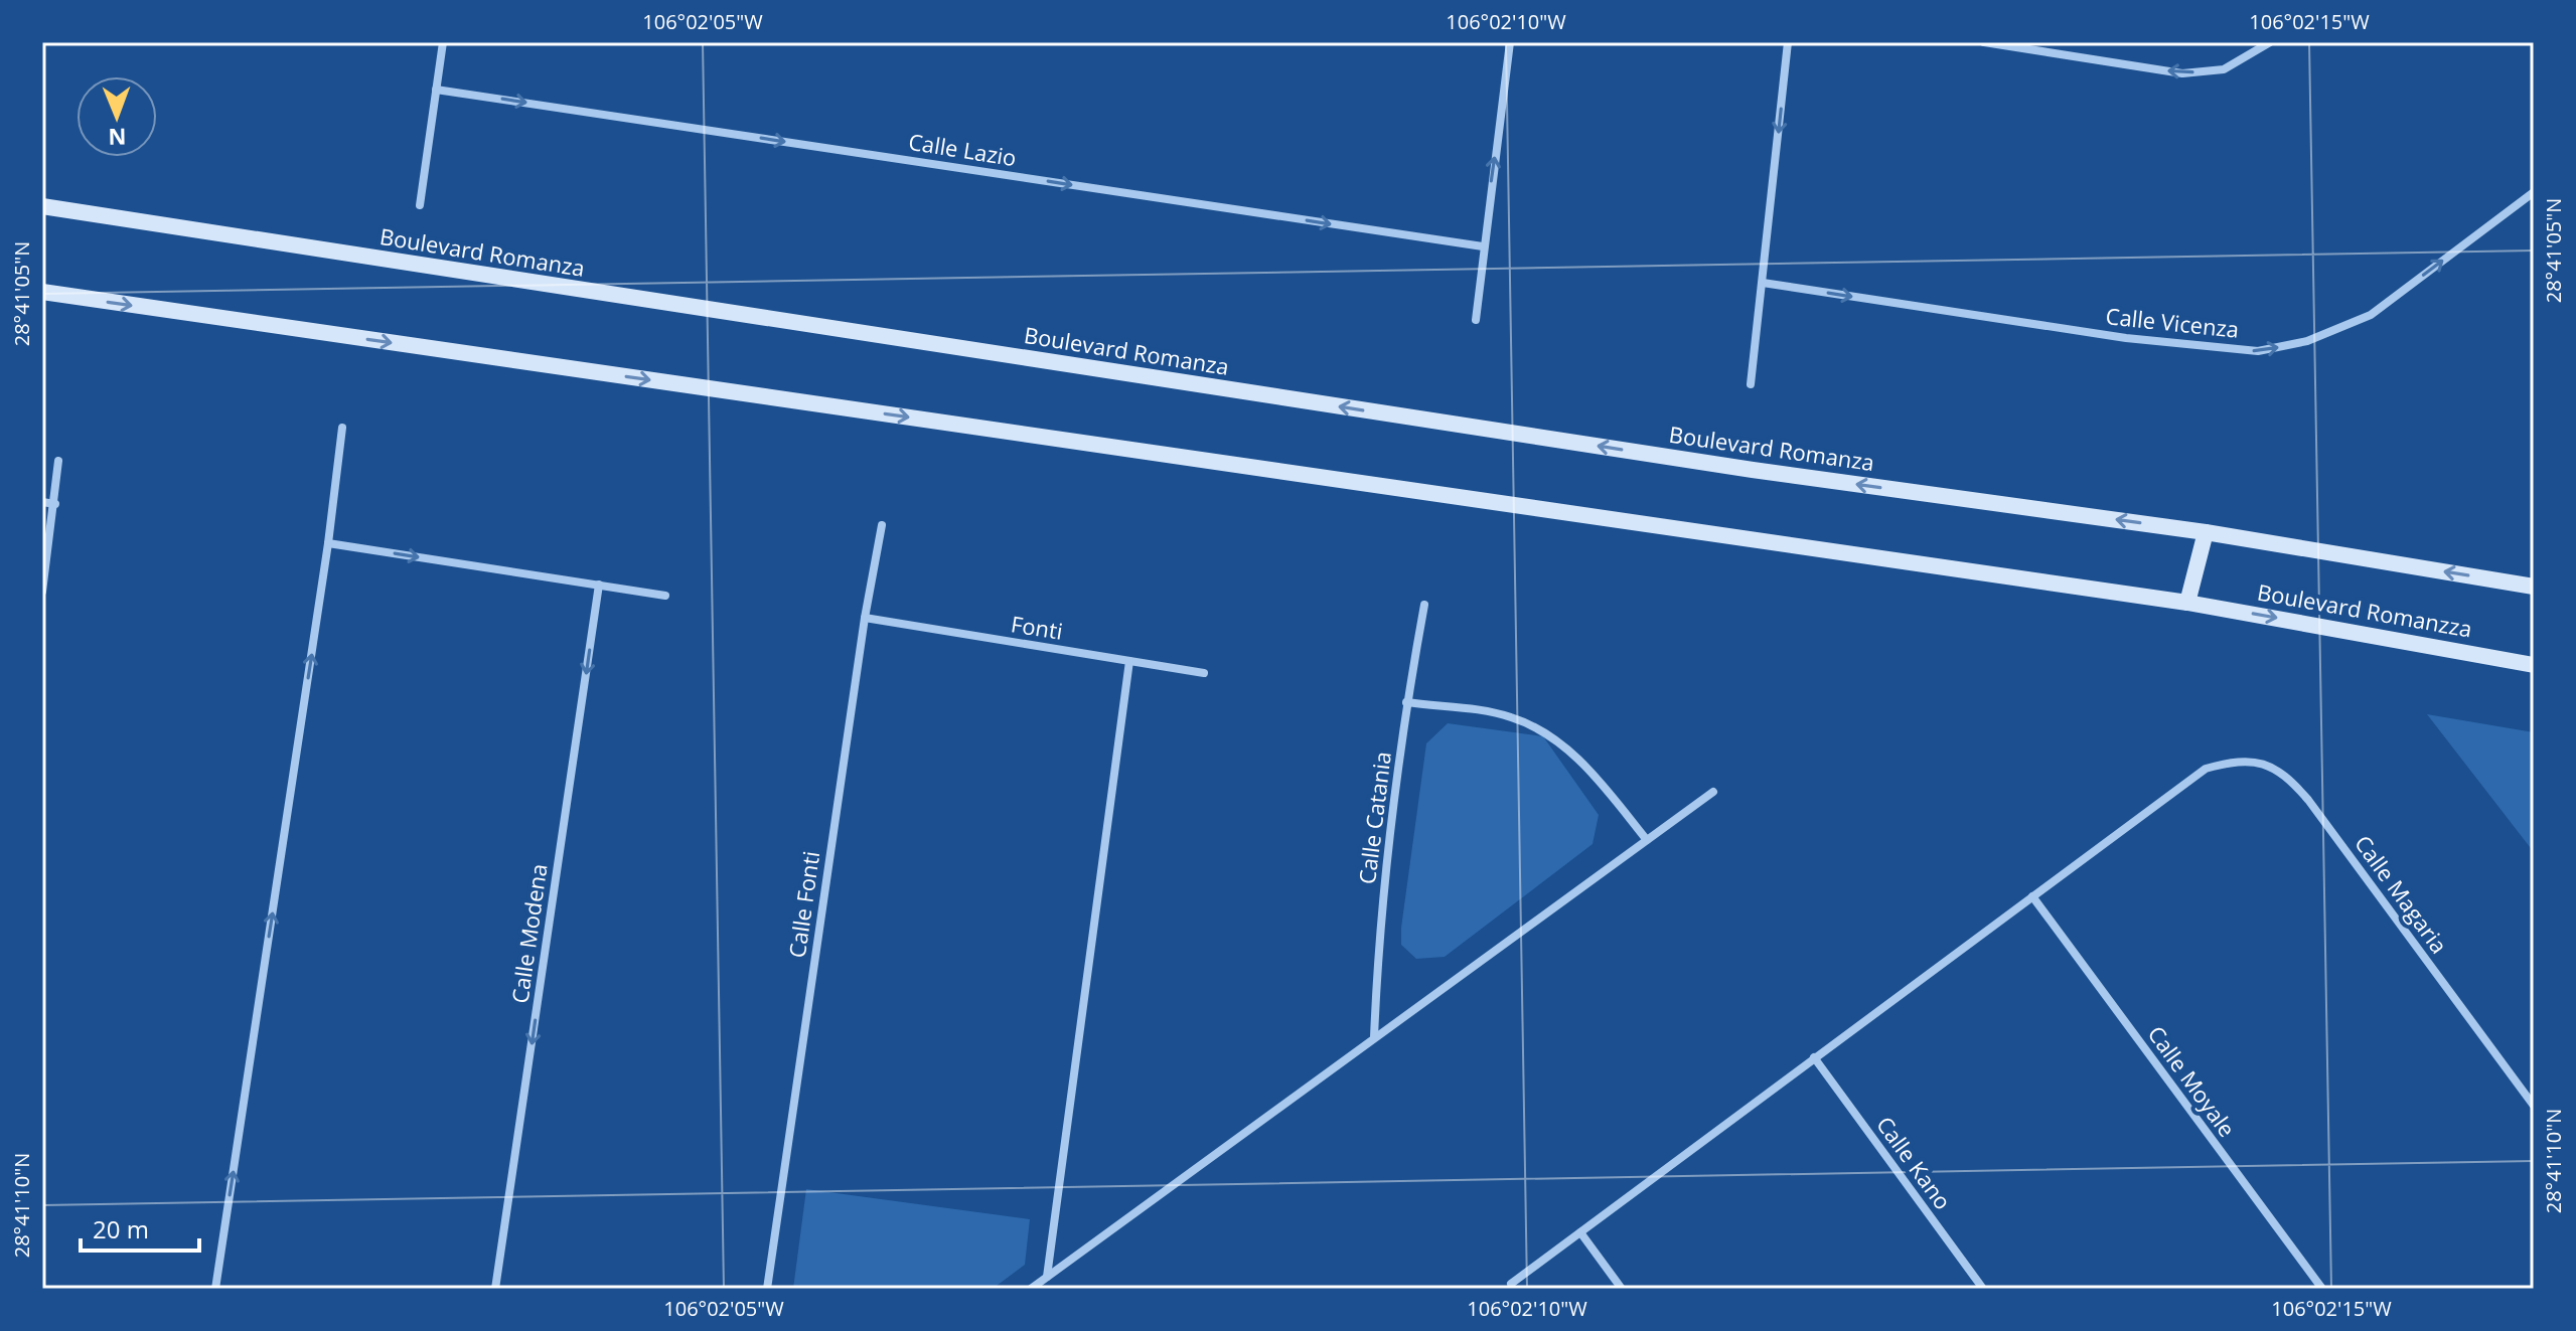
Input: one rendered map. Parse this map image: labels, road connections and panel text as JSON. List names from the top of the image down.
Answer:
{
  "streets": {
    "main road": ["Boulevard Romanza", "Boulevard Romanzza"],
    "street": [
      "Calle Lazio",
      "Calle Vicenza",
      "Fonti",
      "Calle Catania",
      "Calle Magaria",
      "Calle Fonti",
      "Calle Modena",
      "Calle Moyale",
      "Calle Kano"
    ]
  },
  "crossings": [
    ["Fonti", "Calle Fonti"],
    ["Calle Magaria", "Calle Moyale"]
  ],
  "one_way": ["Calle Lazio", "Calle Vicenza", "Calle Modena"],
  "scale_bar": "20 m",
  "north": "bottom",
  "coordinates": [
    "106°02'05\"W",
    "106°02'10\"W",
    "106°02'15\"W",
    "28°41'05\"N",
    "28°41'10\"N"
  ]
}
